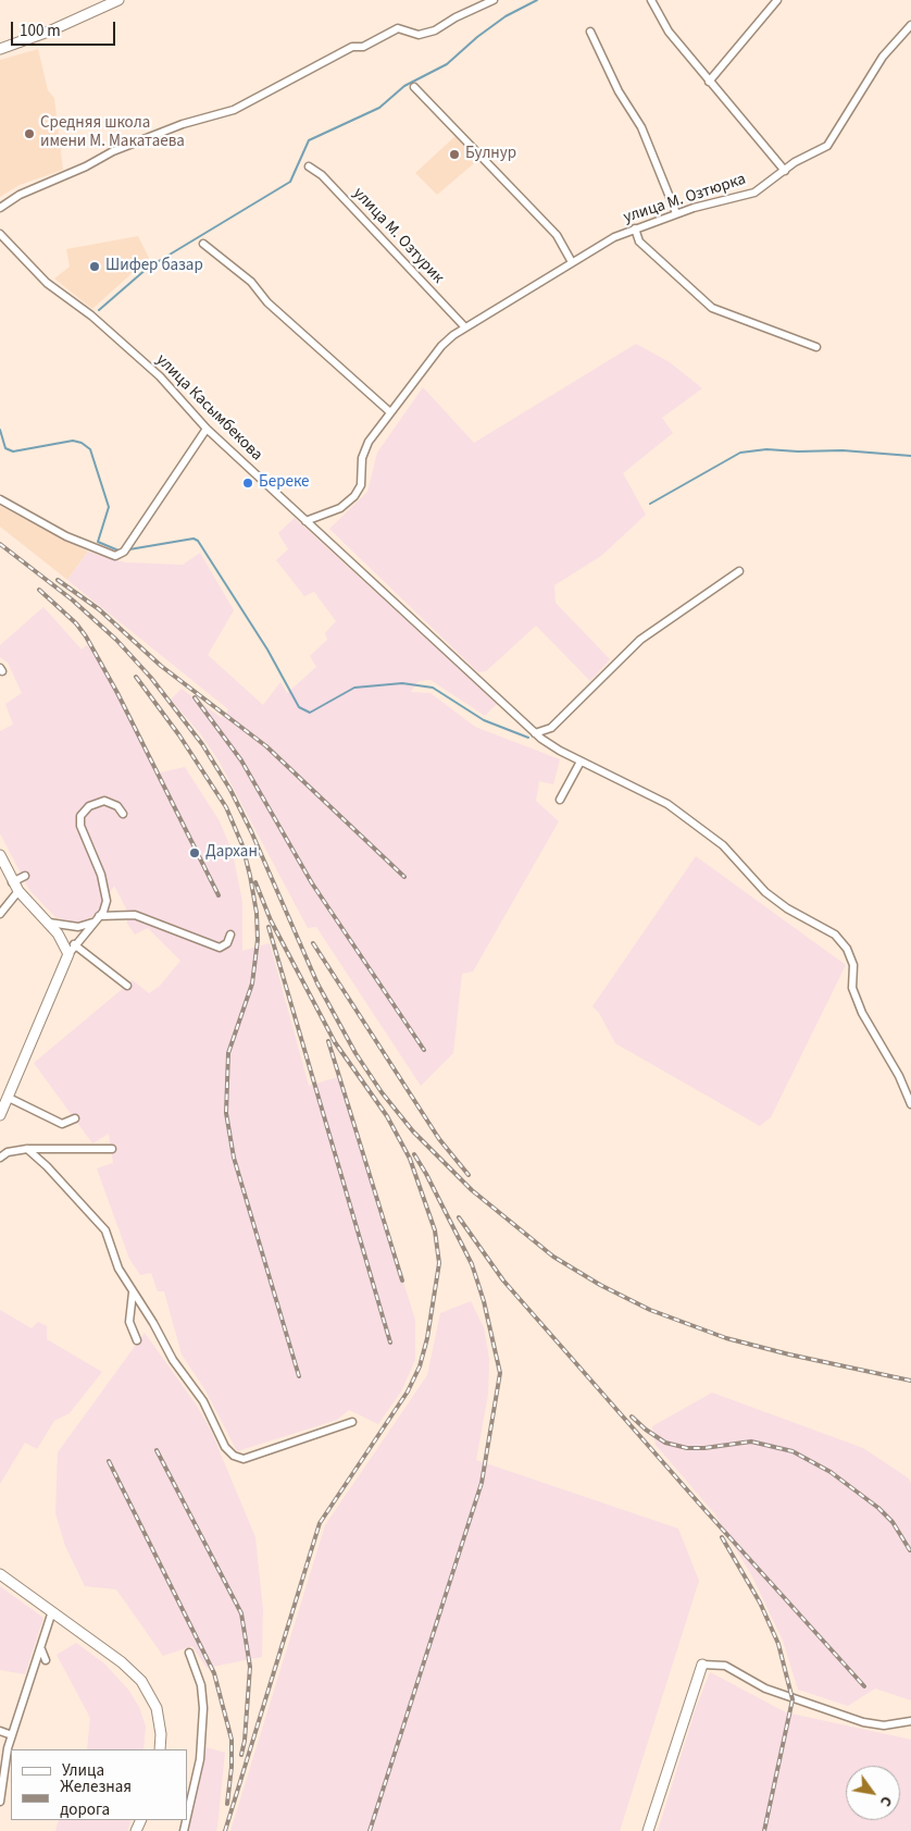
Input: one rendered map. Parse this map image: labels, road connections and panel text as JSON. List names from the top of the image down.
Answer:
{
  "streets": {
    "street": ["улица М. Озтюрка", "улица М. Озтурик", "улица Касымбекова"]
  },
  "crossings": [
    ["улица М. Озтюрка", "улица М. Озтурик"],
    ["улица М. Озтюрка", "улица Касымбекова"]
  ],
  "places": [
    "Средняя школа имени М. Макатаева",
    "Булнур",
    "Шифер базар",
    "Береке",
    "Дархан"
  ],
  "legend": ["Улица", "Железная дорога"],
  "scale_bar": "100 m",
  "north": "bottom right"
}
